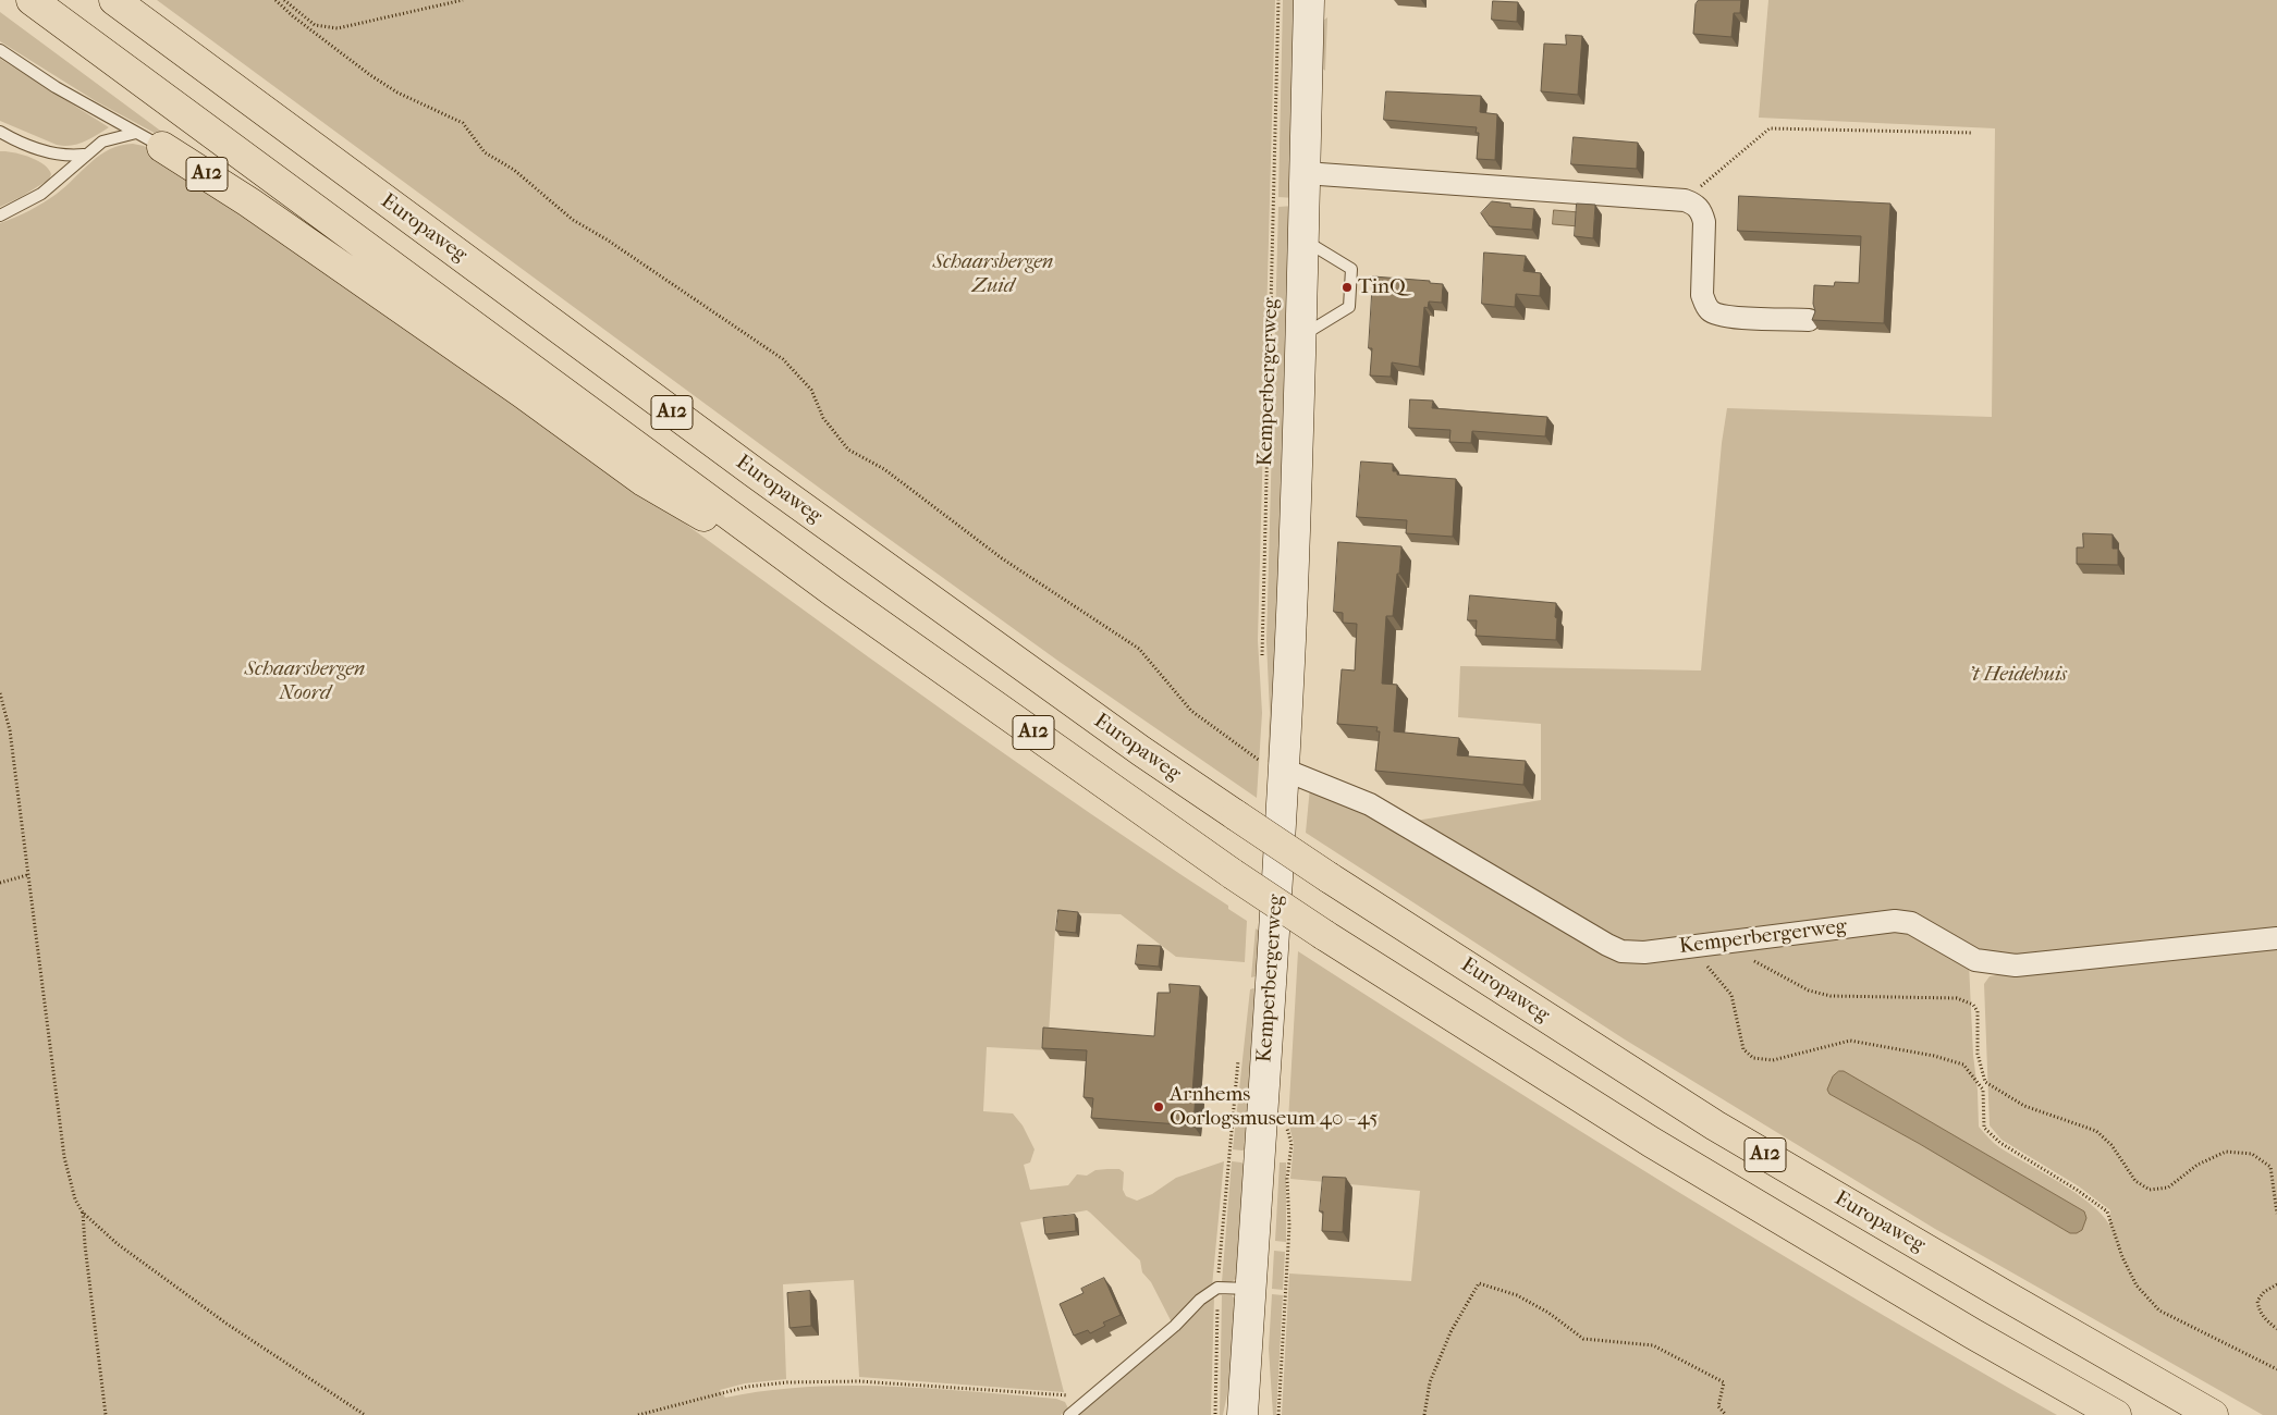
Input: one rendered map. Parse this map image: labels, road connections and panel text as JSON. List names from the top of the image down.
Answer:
{
  "streets": {
    "highway": ["A12", "Europaweg"],
    "main road": ["Kemperbergerweg"]
  },
  "parks": ["Schaarsbergen Zuid", "Schaarsbergen Noord", "'t Heidehuis"],
  "places": ["TinQ", "Arnhems Oorlogsmuseum 40 - 45"]
}
